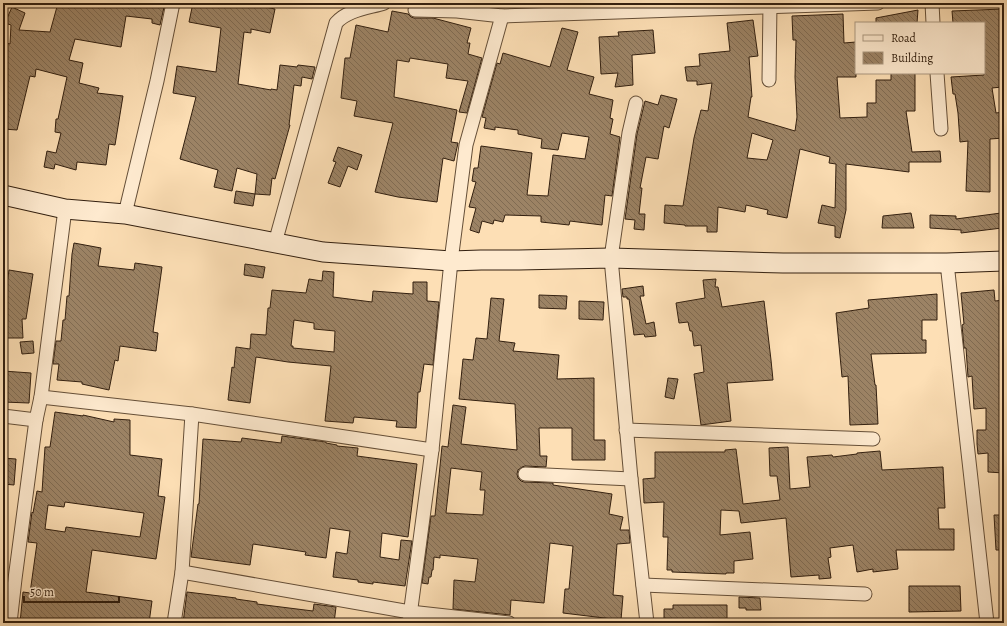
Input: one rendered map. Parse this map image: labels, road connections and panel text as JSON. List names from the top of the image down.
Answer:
{
  "legend": ["Road", "Building"],
  "scale_bar": "50 m"
}
